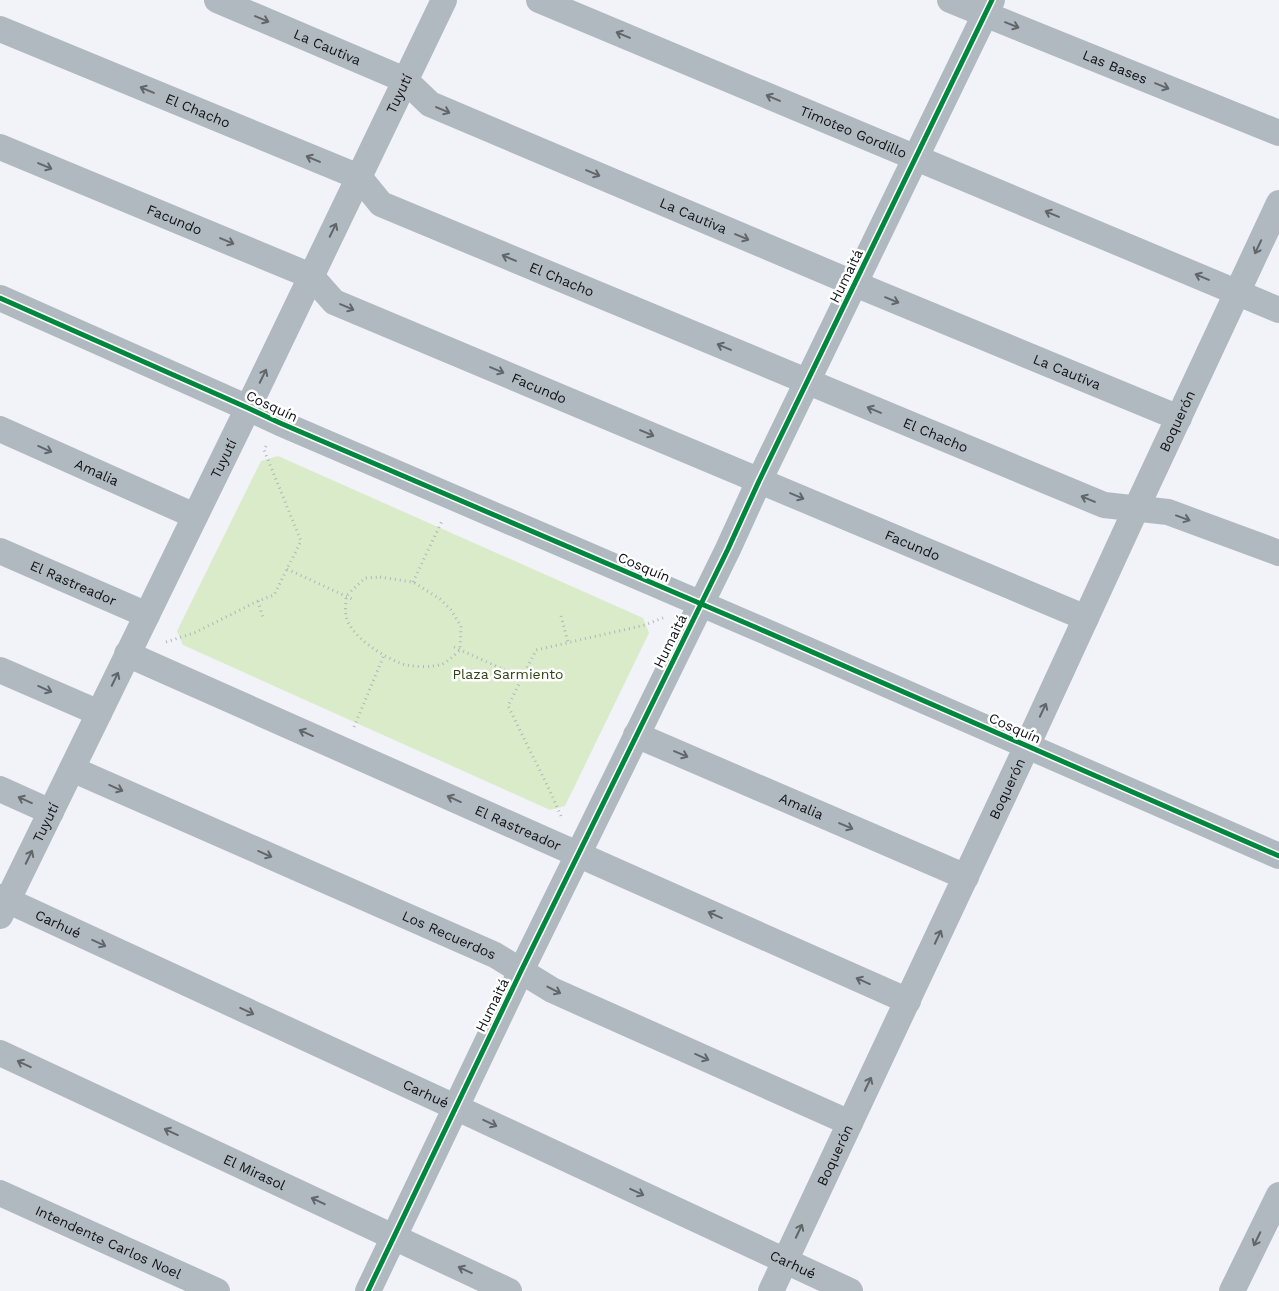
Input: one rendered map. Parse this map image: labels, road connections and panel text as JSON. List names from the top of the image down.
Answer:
{
  "streets": {
    "street": [
      "La Cautiva",
      "Las Bases",
      "Tuyutí",
      "El Chacho",
      "Timoteo Gordillo",
      "Facundo",
      "Humaitá",
      "Cosquín",
      "Boquerón",
      "Amalia",
      "El Rastreador",
      "Carhué",
      "Los Recuerdos",
      "El Mirasol",
      "Intendente Carlos Noel"
    ]
  },
  "crossings": [
    ["La Cautiva", "Tuyutí"],
    ["La Cautiva", "Humaitá"],
    ["La Cautiva", "Boquerón"],
    ["Las Bases", "Humaitá"],
    ["Tuyutí", "El Chacho"],
    ["Tuyutí", "Facundo"],
    ["Tuyutí", "Cosquín"],
    ["Tuyutí", "Amalia"],
    ["Tuyutí", "El Rastreador"],
    ["Tuyutí", "Carhué"],
    ["Tuyutí", "Los Recuerdos"],
    ["El Chacho", "Humaitá"],
    ["El Chacho", "Boquerón"],
    ["Timoteo Gordillo", "Humaitá"],
    ["Timoteo Gordillo", "Boquerón"],
    ["Facundo", "Humaitá"],
    ["Facundo", "Boquerón"],
    ["Humaitá", "Cosquín"],
    ["Humaitá", "Amalia"],
    ["Humaitá", "El Rastreador"],
    ["Humaitá", "Carhué"],
    ["Humaitá", "Los Recuerdos"],
    ["Humaitá", "El Mirasol"],
    ["Cosquín", "Boquerón"],
    ["Boquerón", "Amalia"],
    ["Boquerón", "El Rastreador"],
    ["Boquerón", "Carhué"],
    ["Boquerón", "Los Recuerdos"]
  ],
  "one_way": [
    "La Cautiva",
    "Las Bases",
    "Tuyutí",
    "Timoteo Gordillo",
    "Facundo",
    "Amalia",
    "El Rastreador",
    "Carhué",
    "Los Recuerdos",
    "El Mirasol"
  ],
  "parks": ["Plaza Sarmiento"]
}
